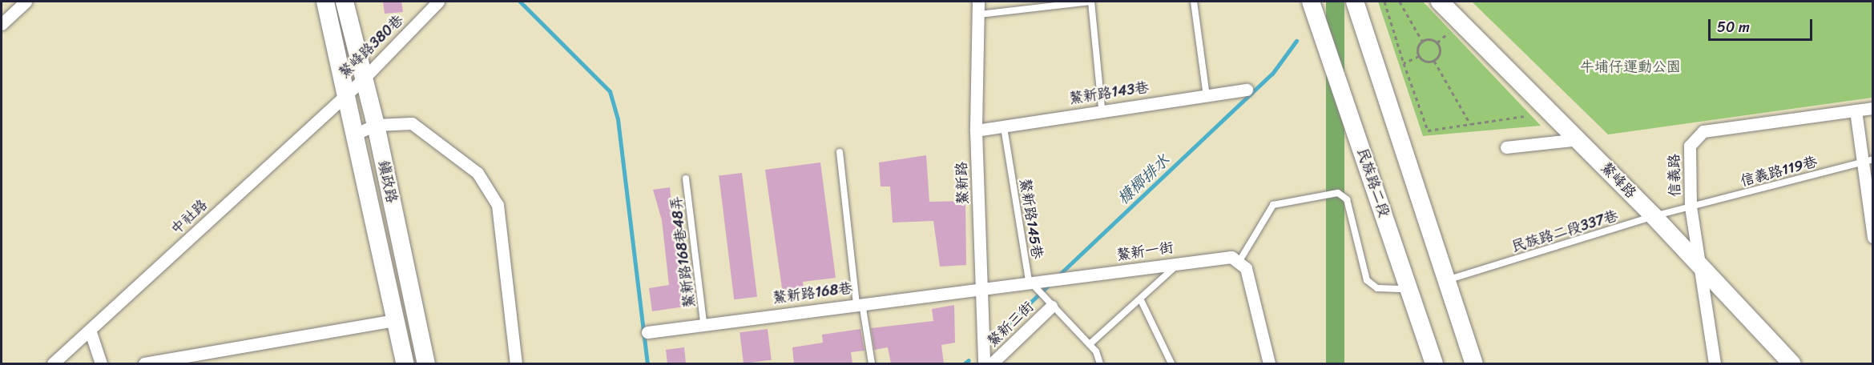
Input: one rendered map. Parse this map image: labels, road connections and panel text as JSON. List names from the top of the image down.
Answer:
{
  "streets": {
    "street": [
      "鰲峰路380巷",
      "鰲新路143巷",
      "信義路",
      "鰲峰路",
      "鎮政路",
      "民族路二段",
      "鰲新路",
      "中社路",
      "鰲新一街",
      "鰲新路168巷",
      "鰲新三街"
    ],
    "lane": [
      "信義路119巷",
      "鰲新路145巷",
      "民族路二段337巷",
      "鰲新路168巷48弄"
    ]
  },
  "crossings": [
    ["鰲峰路380巷", "鎮政路"],
    ["鰲峰路380巷", "中社路"],
    ["鰲新路143巷", "鰲新路"],
    ["鰲新路143巷", "鰲新路145巷"],
    ["信義路119巷", "信義路"],
    ["信義路119巷", "民族路二段337巷"],
    ["信義路", "鰲峰路"],
    ["信義路", "民族路二段337巷"],
    ["鰲峰路", "民族路二段337巷"],
    ["鎮政路", "中社路"],
    ["鰲新路", "鰲新一街"],
    ["鰲新路", "鰲新路168巷"],
    ["鰲新路145巷", "鰲新一街"],
    ["鰲新路145巷", "鰲新三街"],
    ["鰲新一街", "鰲新路168巷"],
    ["鰲新路168巷48弄", "鰲新路168巷"]
  ],
  "water": ["槺榔排水"],
  "parks": ["牛埔仔運動公園"],
  "scale_bar": "50 m"
}
